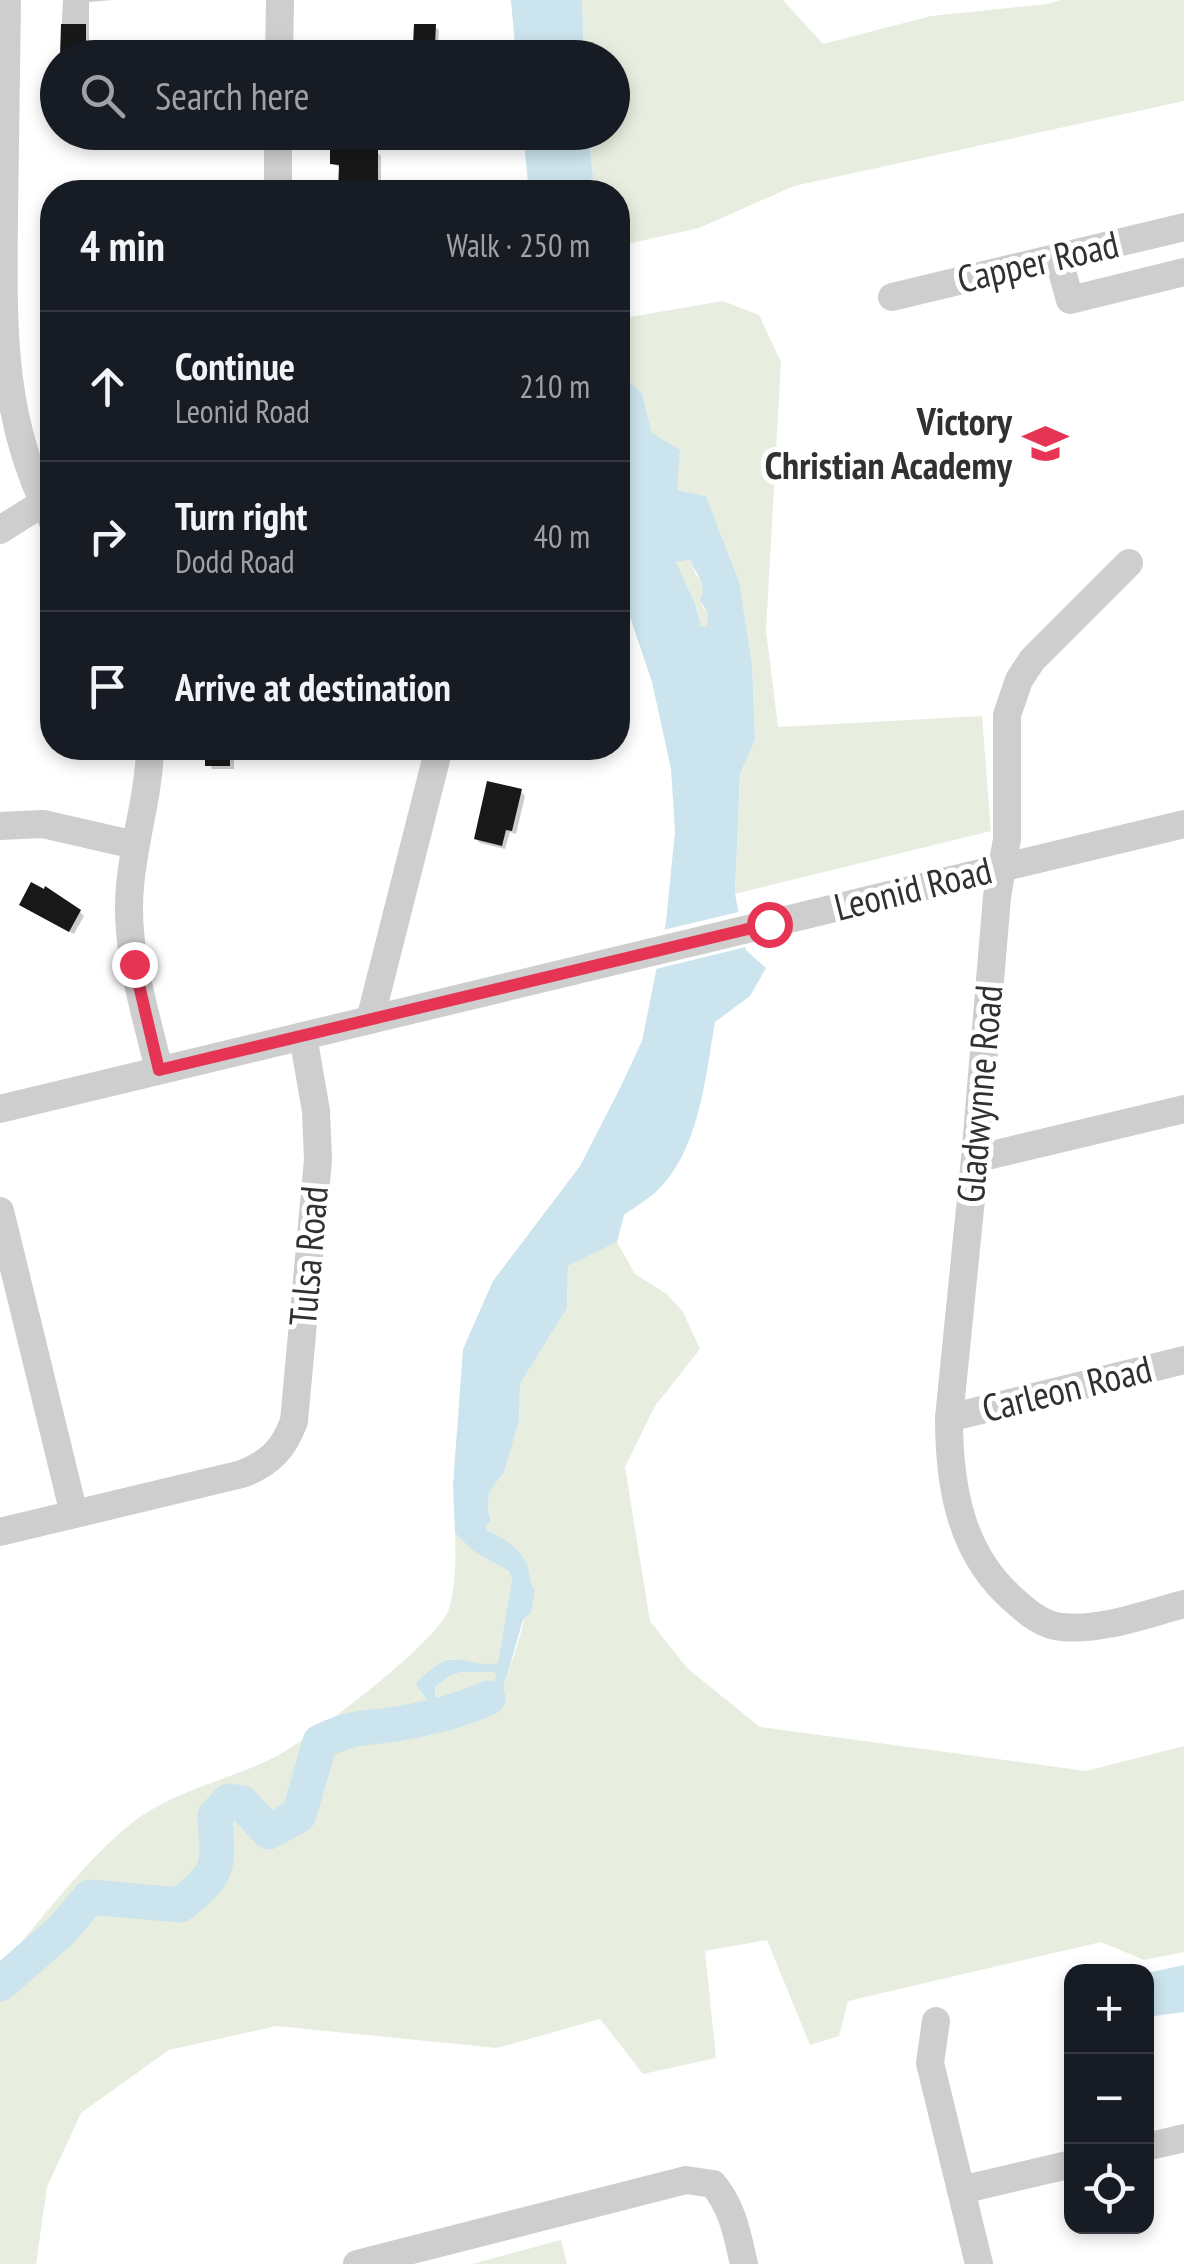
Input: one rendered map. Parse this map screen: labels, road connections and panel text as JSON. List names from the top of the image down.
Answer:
{
  "streets": {
    "street": [
      "Capper Road",
      "Leonid Road",
      "Gladwynne Road",
      "Tulsa Road",
      "Carleon Road"
    ]
  },
  "crossings": [
    ["Leonid Road", "Gladwynne Road"],
    ["Leonid Road", "Tulsa Road"],
    ["Gladwynne Road", "Carleon Road"]
  ],
  "places": {
    "school or university": ["Victory Christian Academy"]
  },
  "page": {
    "search": "Search here",
    "heading": ["4 min", "Walk · 250 m"],
    "list": [
      ["Continue", "Leonid Road", "210 m"],
      ["Turn right", "Dodd Road", "40 m"],
      "Arrive at destination"
    ],
    "map_buttons": ["+", "−"]
  }
}
